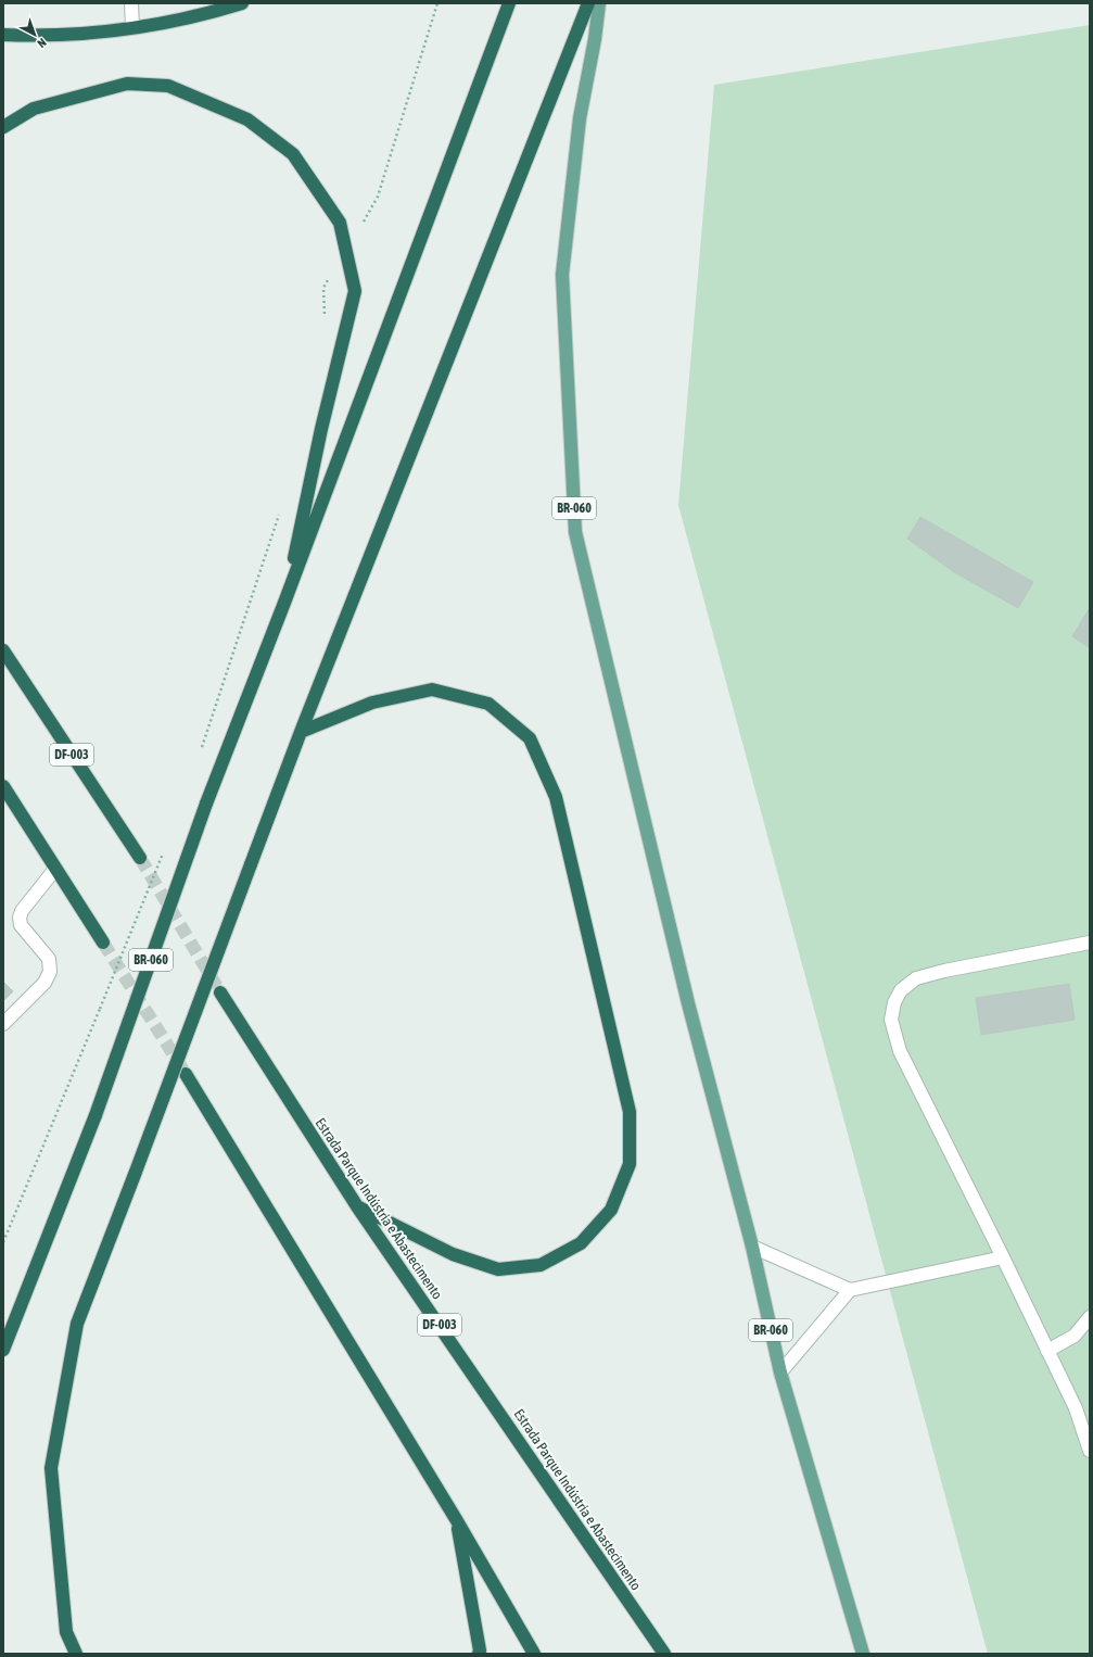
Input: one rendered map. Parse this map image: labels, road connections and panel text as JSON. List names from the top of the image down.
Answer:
{
  "streets": {
    "highway": ["BR-060", "DF-003", "Estrada Parque Indústria e Abastecimento"]
  },
  "north": "bottom right"
}
